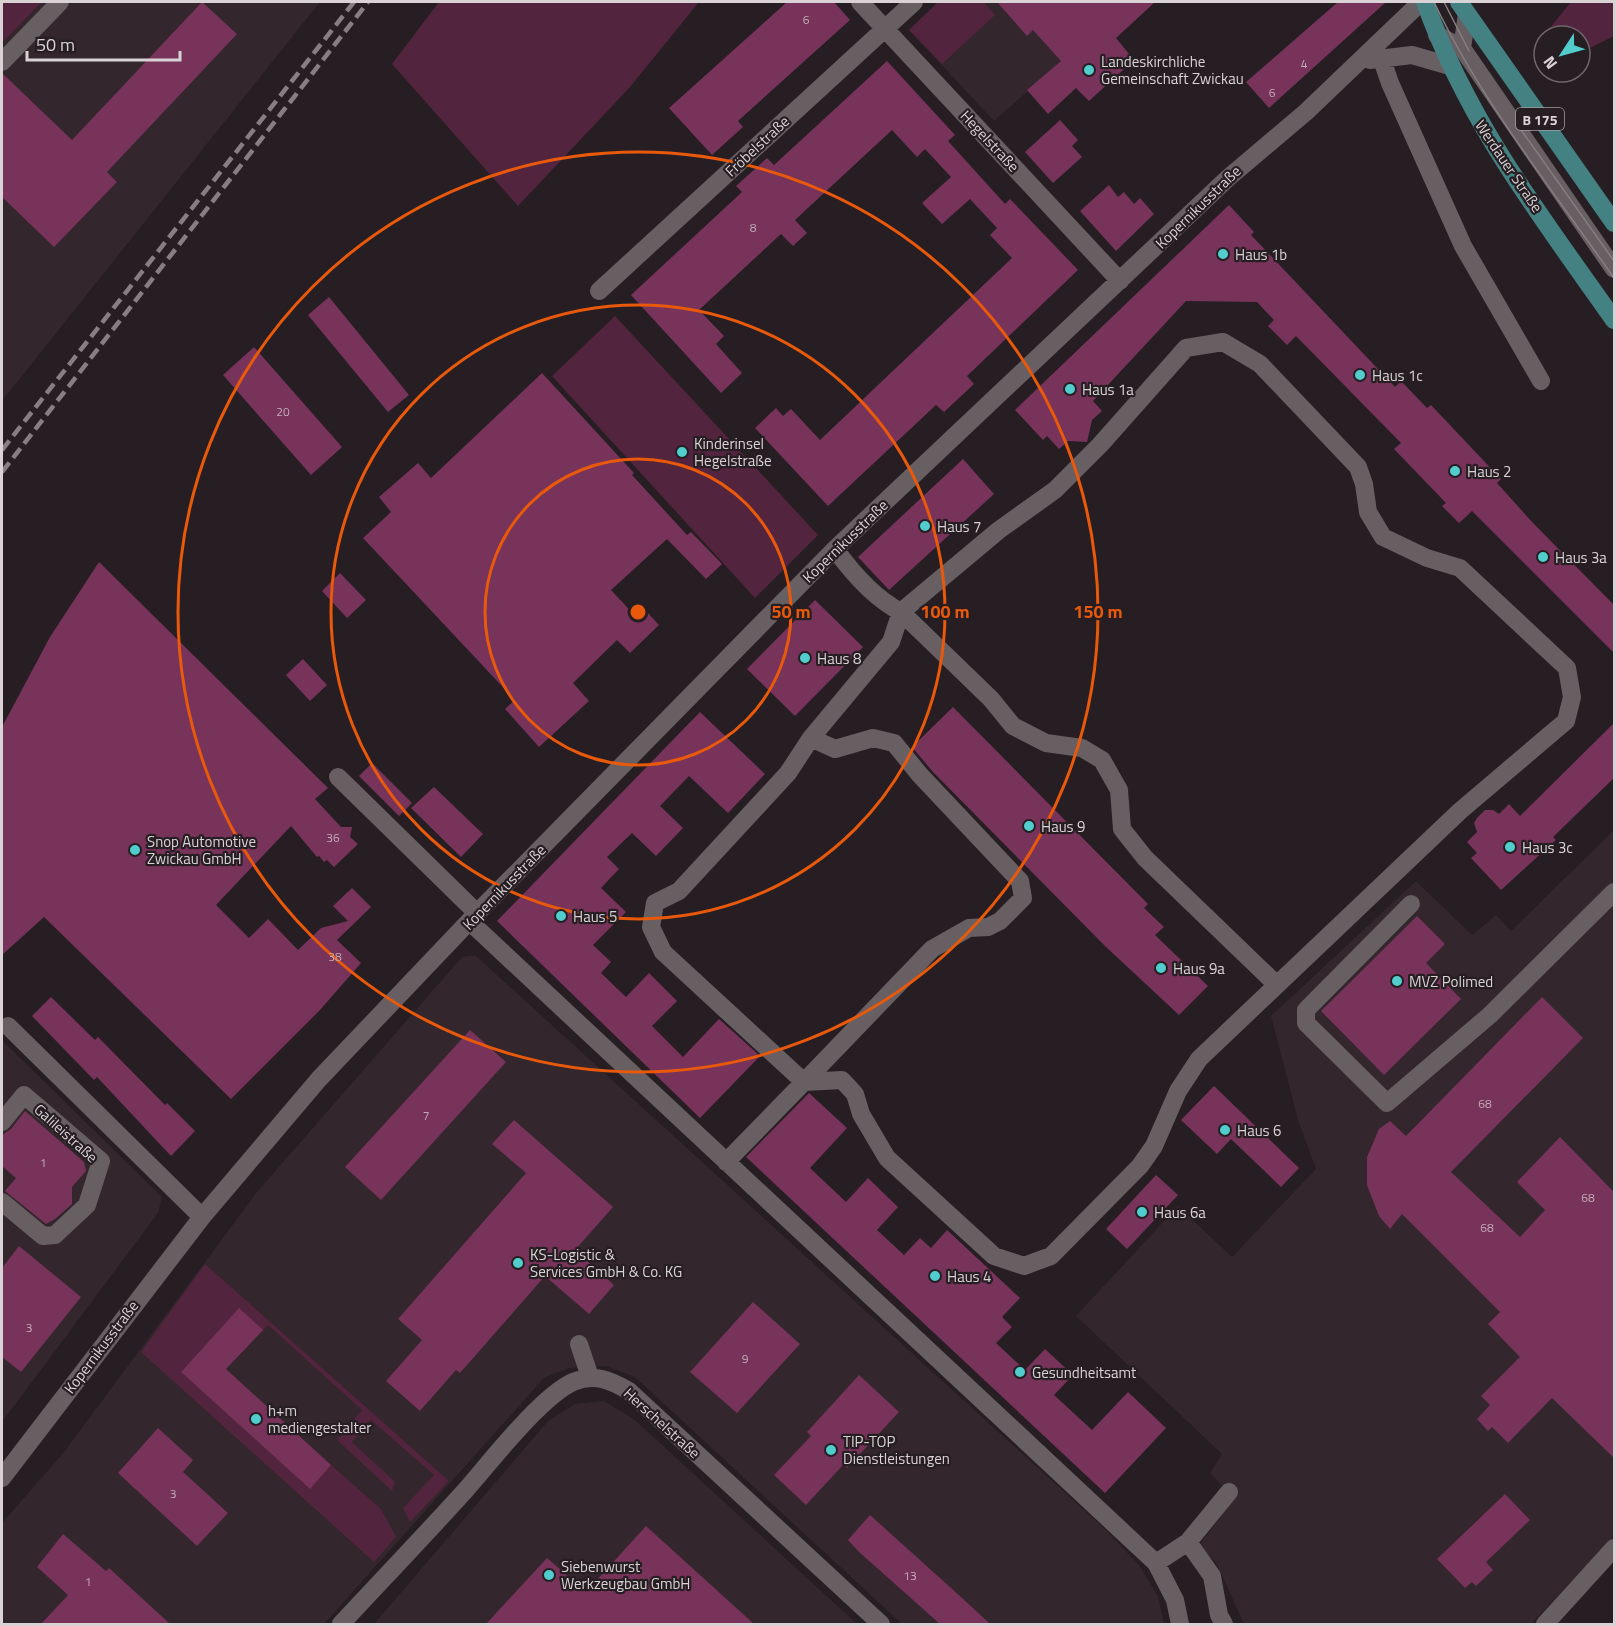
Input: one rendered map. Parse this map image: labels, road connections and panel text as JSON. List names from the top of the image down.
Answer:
{
  "streets": {
    "main road": ["B 175", "Werdauer Straße"],
    "street": [
      "Hegelstraße",
      "Fröbelstraße",
      "Kopernikusstraße",
      "Galileistraße",
      "Herschelstraße"
    ]
  },
  "crossings": [
    ["Hegelstraße", "Fröbelstraße"],
    ["Hegelstraße", "Kopernikusstraße"],
    ["Werdauer Straße", "Kopernikusstraße"]
  ],
  "places": [
    "Landeskirchliche Gemeinschaft Zwickau",
    "Haus 1b",
    "Haus 1c",
    "Haus 1a",
    "Kinderinsel Hegelstraße",
    "Haus 2",
    "Haus 7",
    "Haus 3a",
    "Haus 8",
    "Haus 9",
    "Haus 3c",
    "Snop Automotive Zwickau GmbH",
    "Haus 5",
    "Haus 9a",
    "MVZ Polimed",
    "Haus 6",
    "Haus 6a",
    "KS-Logistic & Services GmbH & Co. KG",
    "Haus 4",
    "Gesundheitsamt",
    "h+m mediengestalter",
    "TIP-TOP Dienstleistungen",
    "Siebenwurst Werkzeugbau GmbH"
  ],
  "house_numbers": [
    "6",
    "4",
    "6",
    "8",
    "20",
    "36",
    "38",
    "68",
    "7",
    "1",
    "68",
    "68",
    "3",
    "9",
    "3",
    "13",
    "1"
  ],
  "scale_bar": "50 m",
  "north": "bottom left",
  "rings": ["50 m", "100 m", "150 m"]
}
